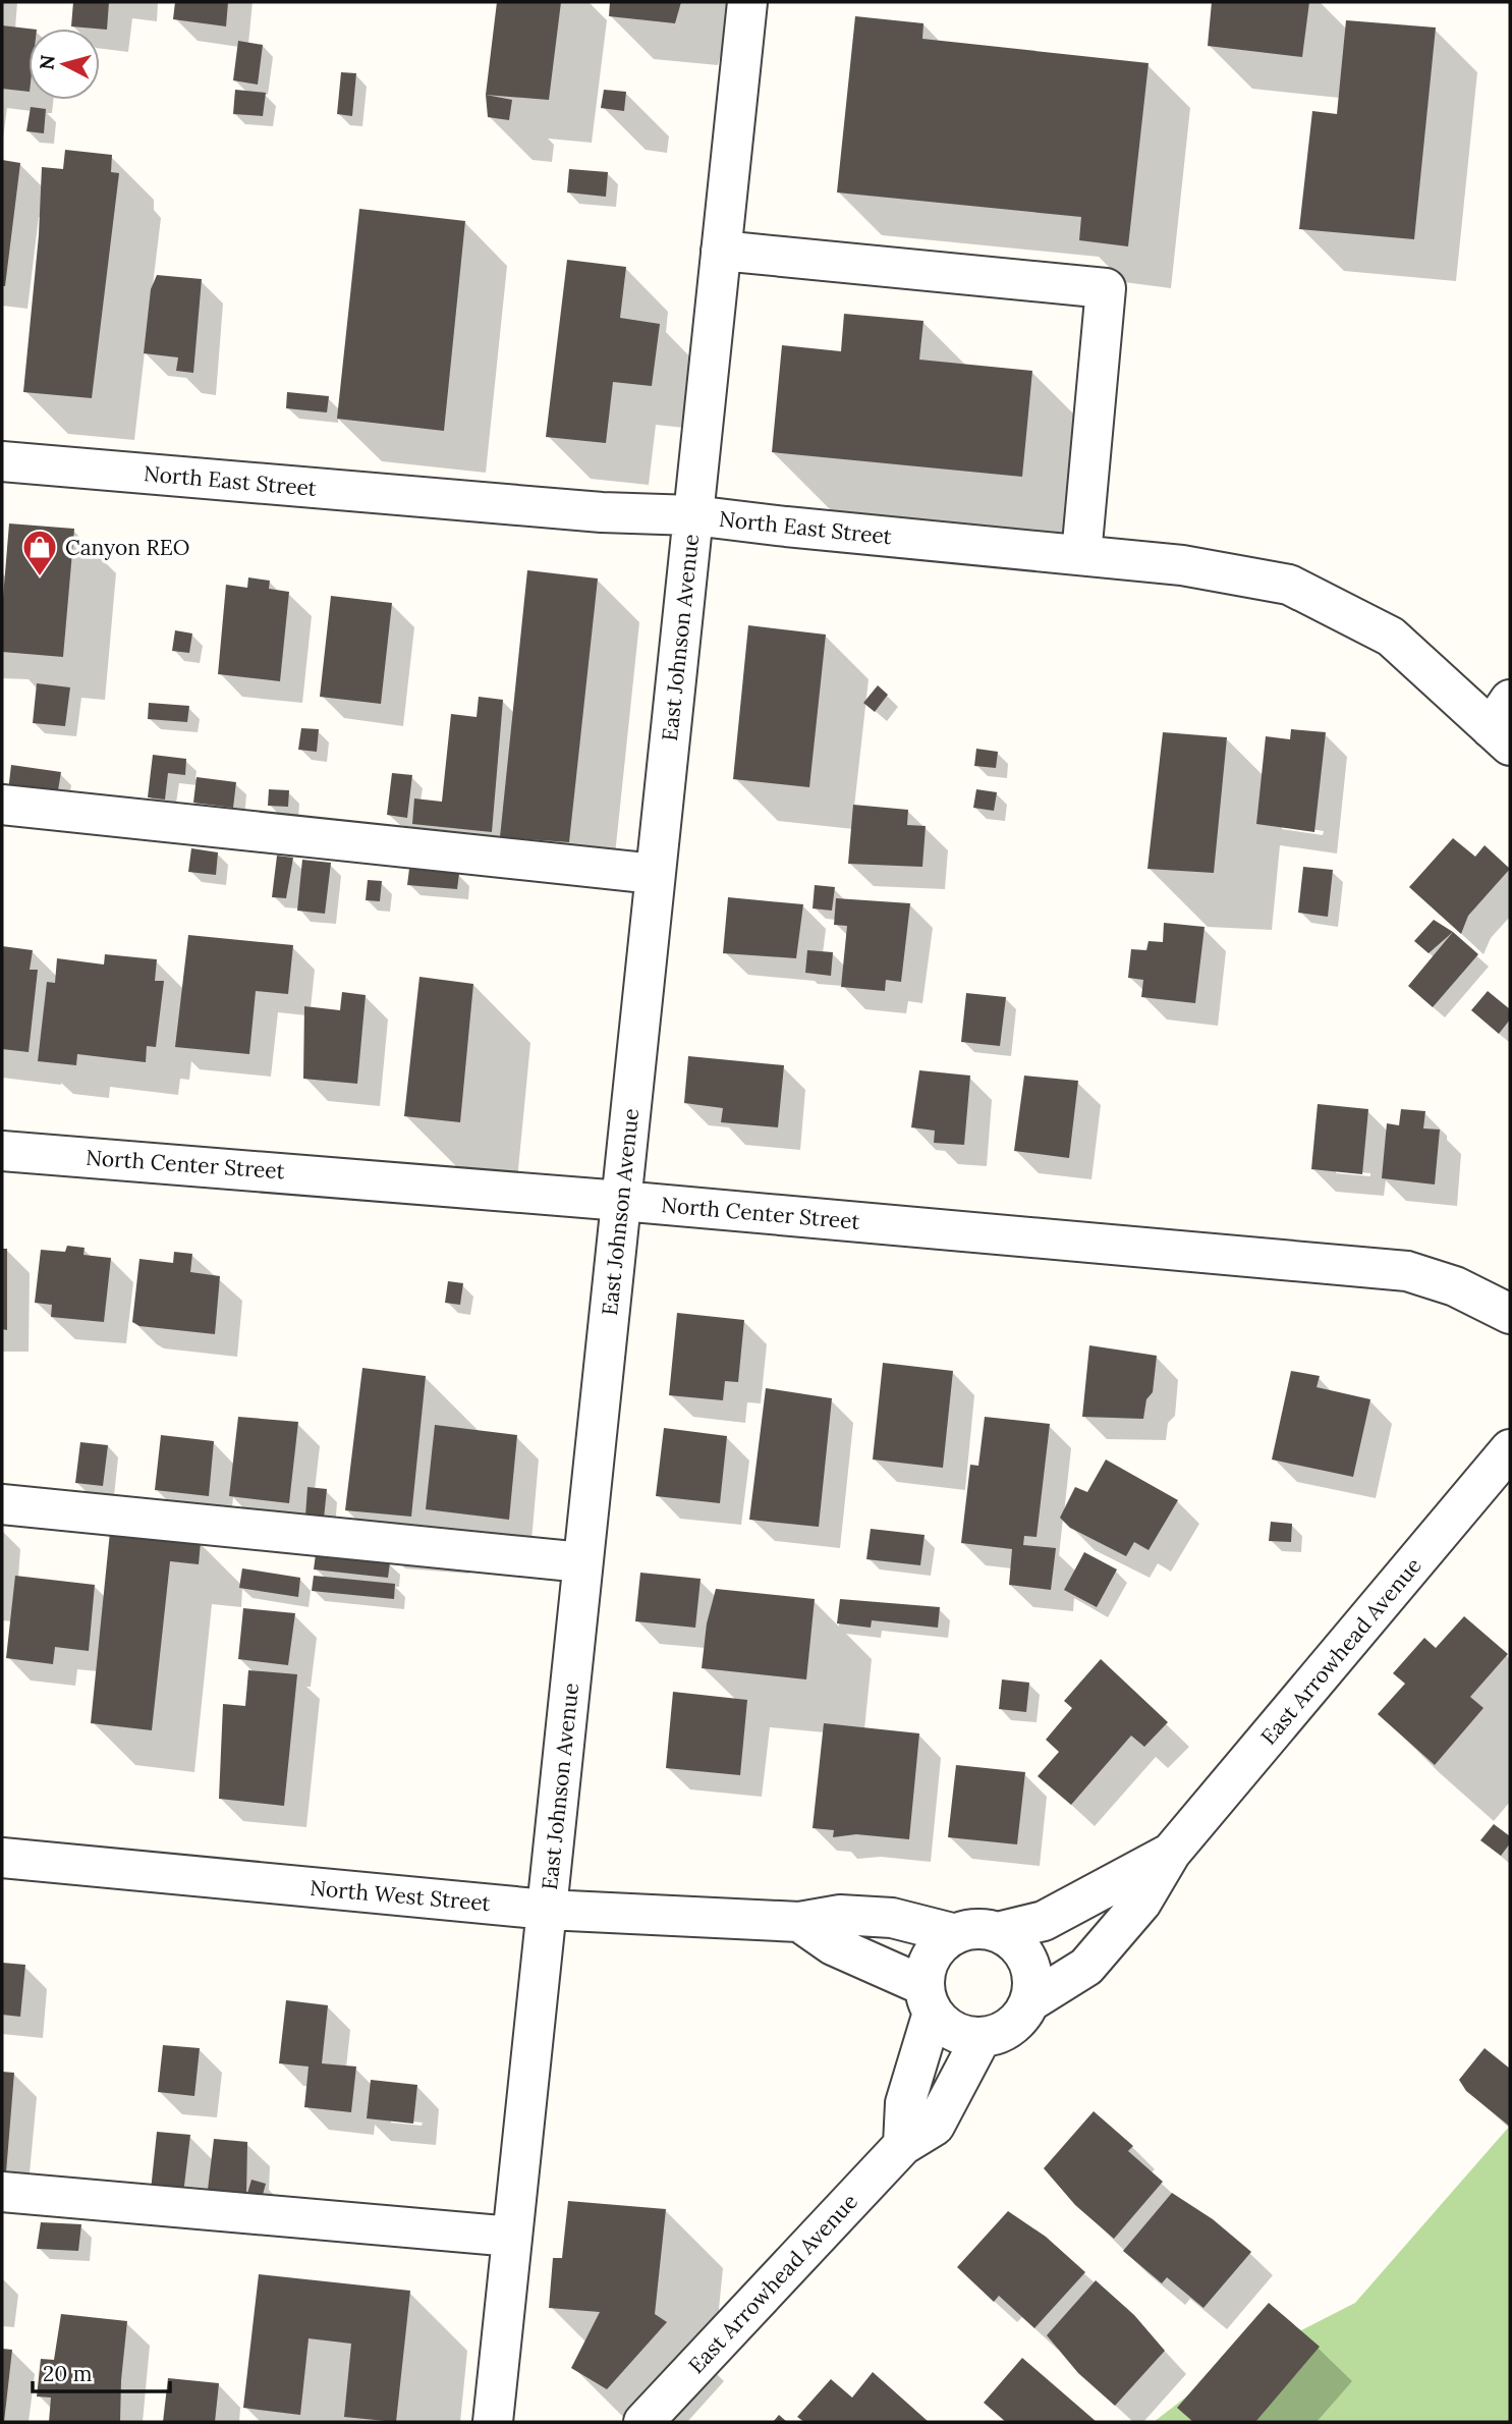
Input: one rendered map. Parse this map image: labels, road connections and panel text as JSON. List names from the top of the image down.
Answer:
{
  "streets": {
    "street": [
      "North East Street",
      "East Johnson Avenue",
      "North Center Street",
      "East Arrowhead Avenue",
      "North West Street"
    ]
  },
  "crossings": [
    ["North East Street", "East Johnson Avenue"],
    ["East Johnson Avenue", "North Center Street"],
    ["East Johnson Avenue", "North West Street"],
    ["East Arrowhead Avenue", "North West Street"]
  ],
  "places": {
    "shop": ["Canyon REO"]
  },
  "scale_bar": "20 m",
  "north": "left"
}
